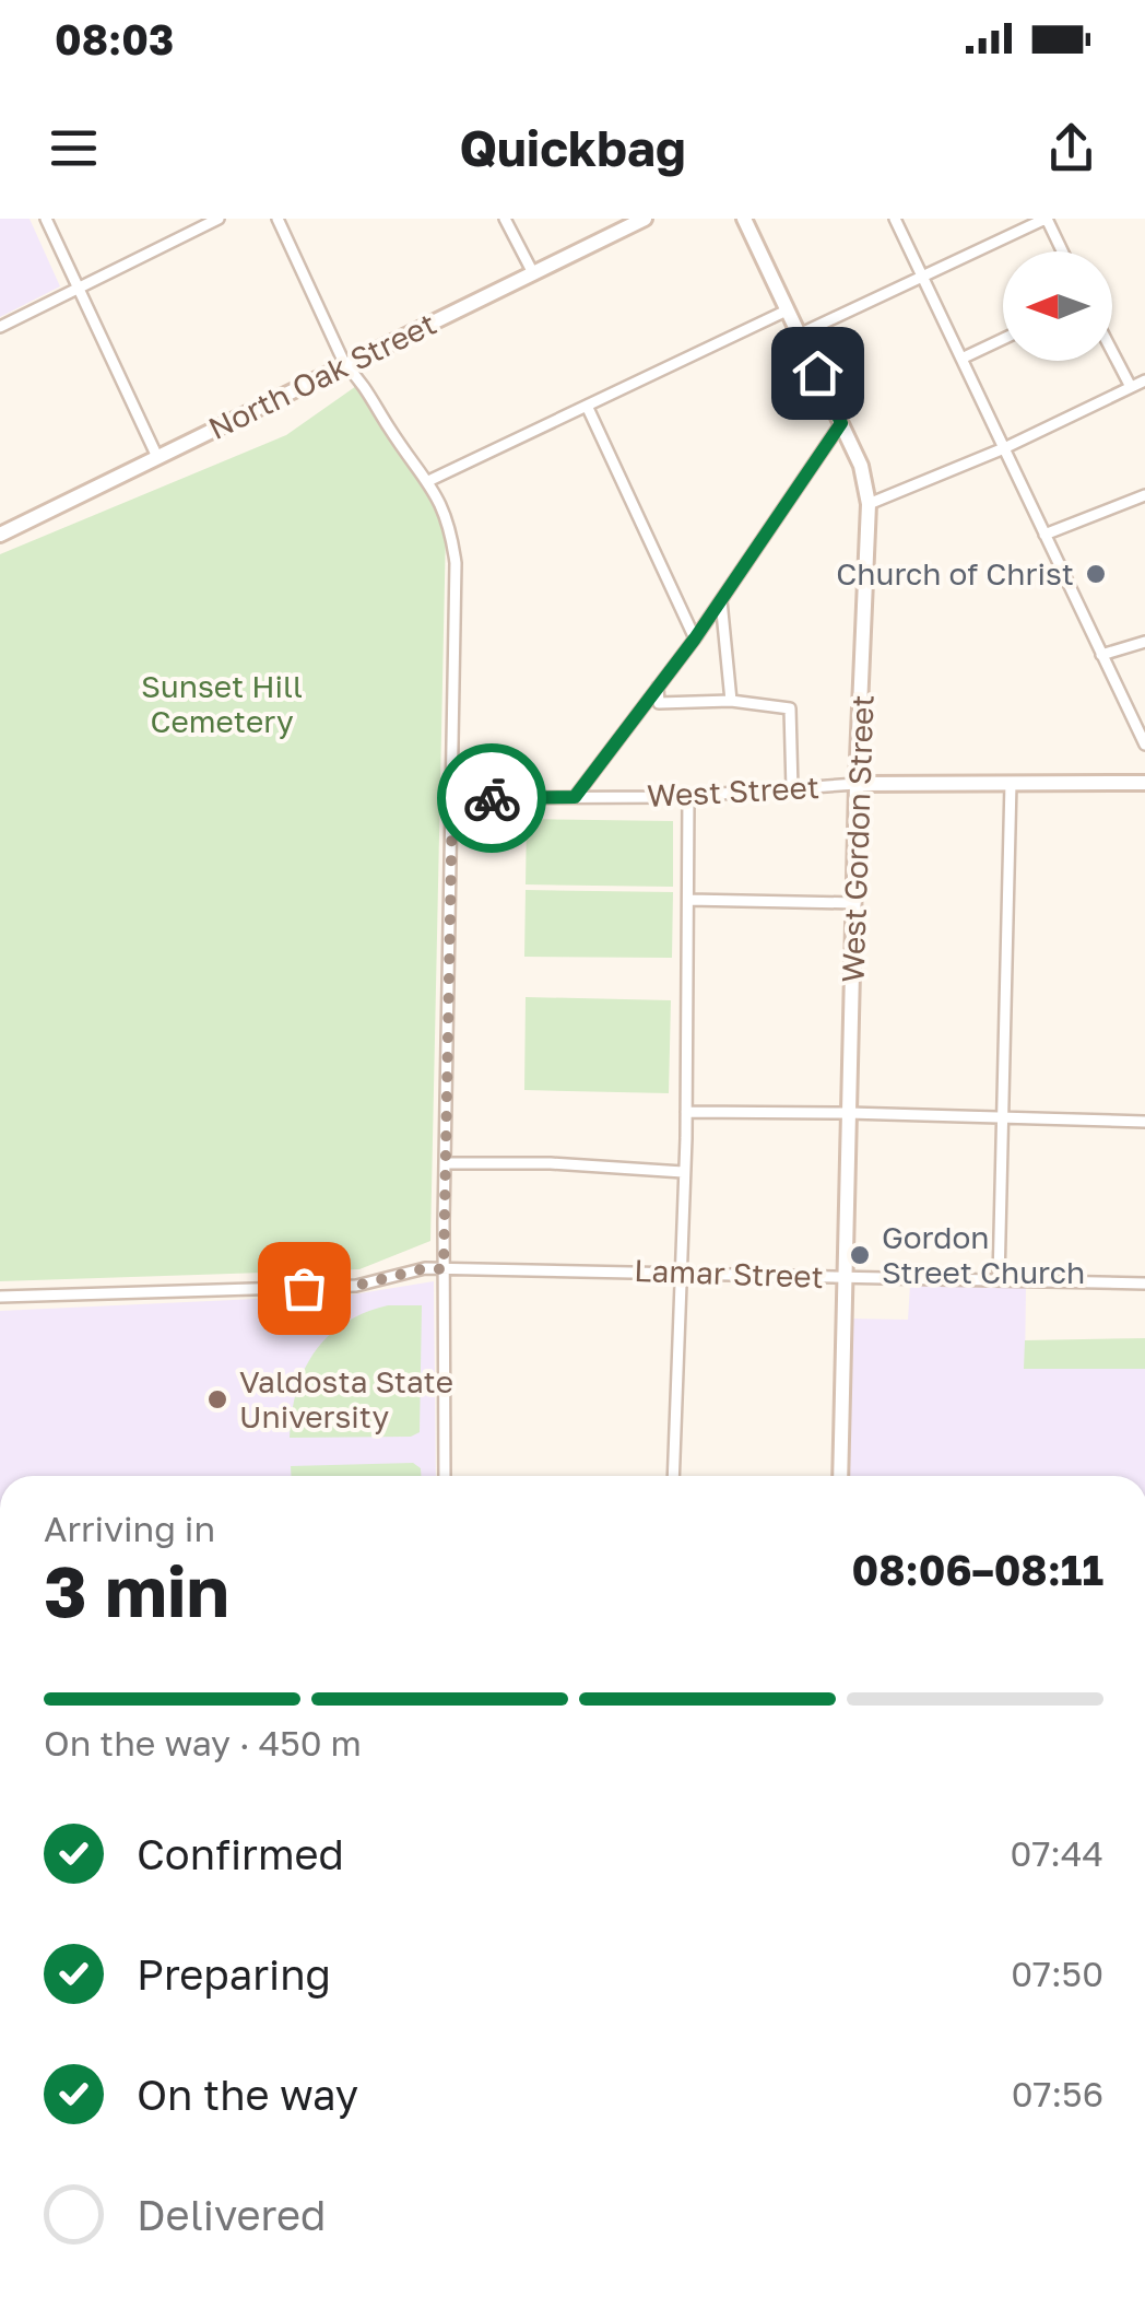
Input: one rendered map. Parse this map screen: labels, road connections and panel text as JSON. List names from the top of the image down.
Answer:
{
  "streets": {
    "street": [
      "North Oak Street",
      "West Street",
      "West Gordon Street",
      "Lamar Street"
    ]
  },
  "crossings": [
    ["West Street", "West Gordon Street"],
    ["West Gordon Street", "Lamar Street"]
  ],
  "parks": ["Sunset Hill Cemetery"],
  "places": ["Church of Christ", "Gordon Street Church", "Valdosta State University"],
  "north": "left",
  "page": {
    "status": "08:03",
    "header": "Quickbag",
    "heading": ["3 min", "Arriving in", "08:06–08:11"],
    "bar": "On the way · 450 m",
    "list": [
      ["Confirmed", "07:44"],
      ["Preparing", "07:50"],
      ["On the way", "07:56"],
      "Delivered"
    ]
  }
}
